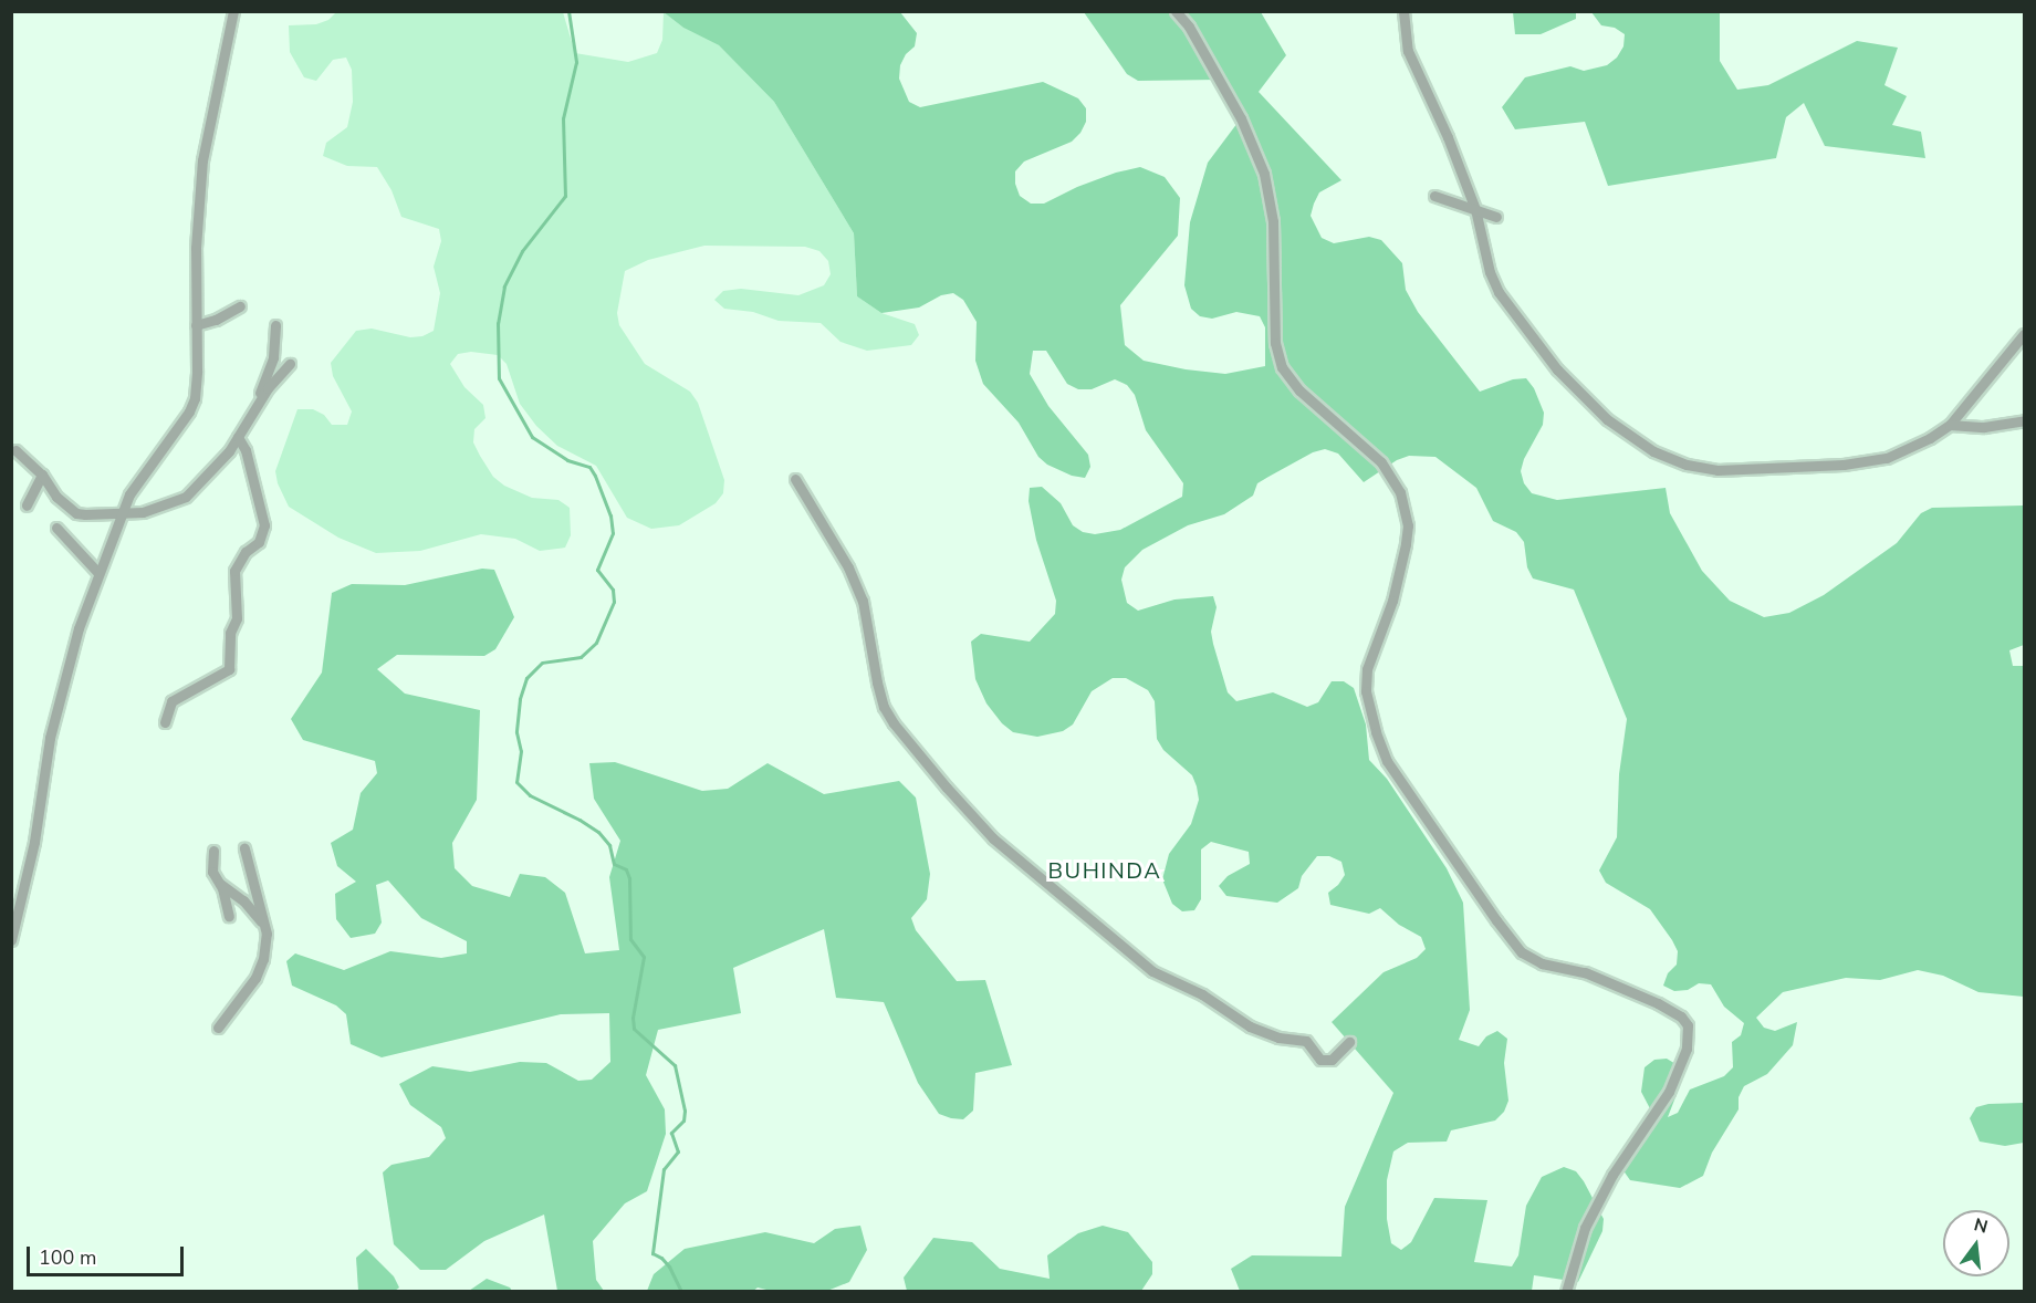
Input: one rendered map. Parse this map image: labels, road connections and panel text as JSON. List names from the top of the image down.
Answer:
{
  "districts": ["BUHINDA"],
  "scale_bar": "100 m",
  "north": "top"
}
